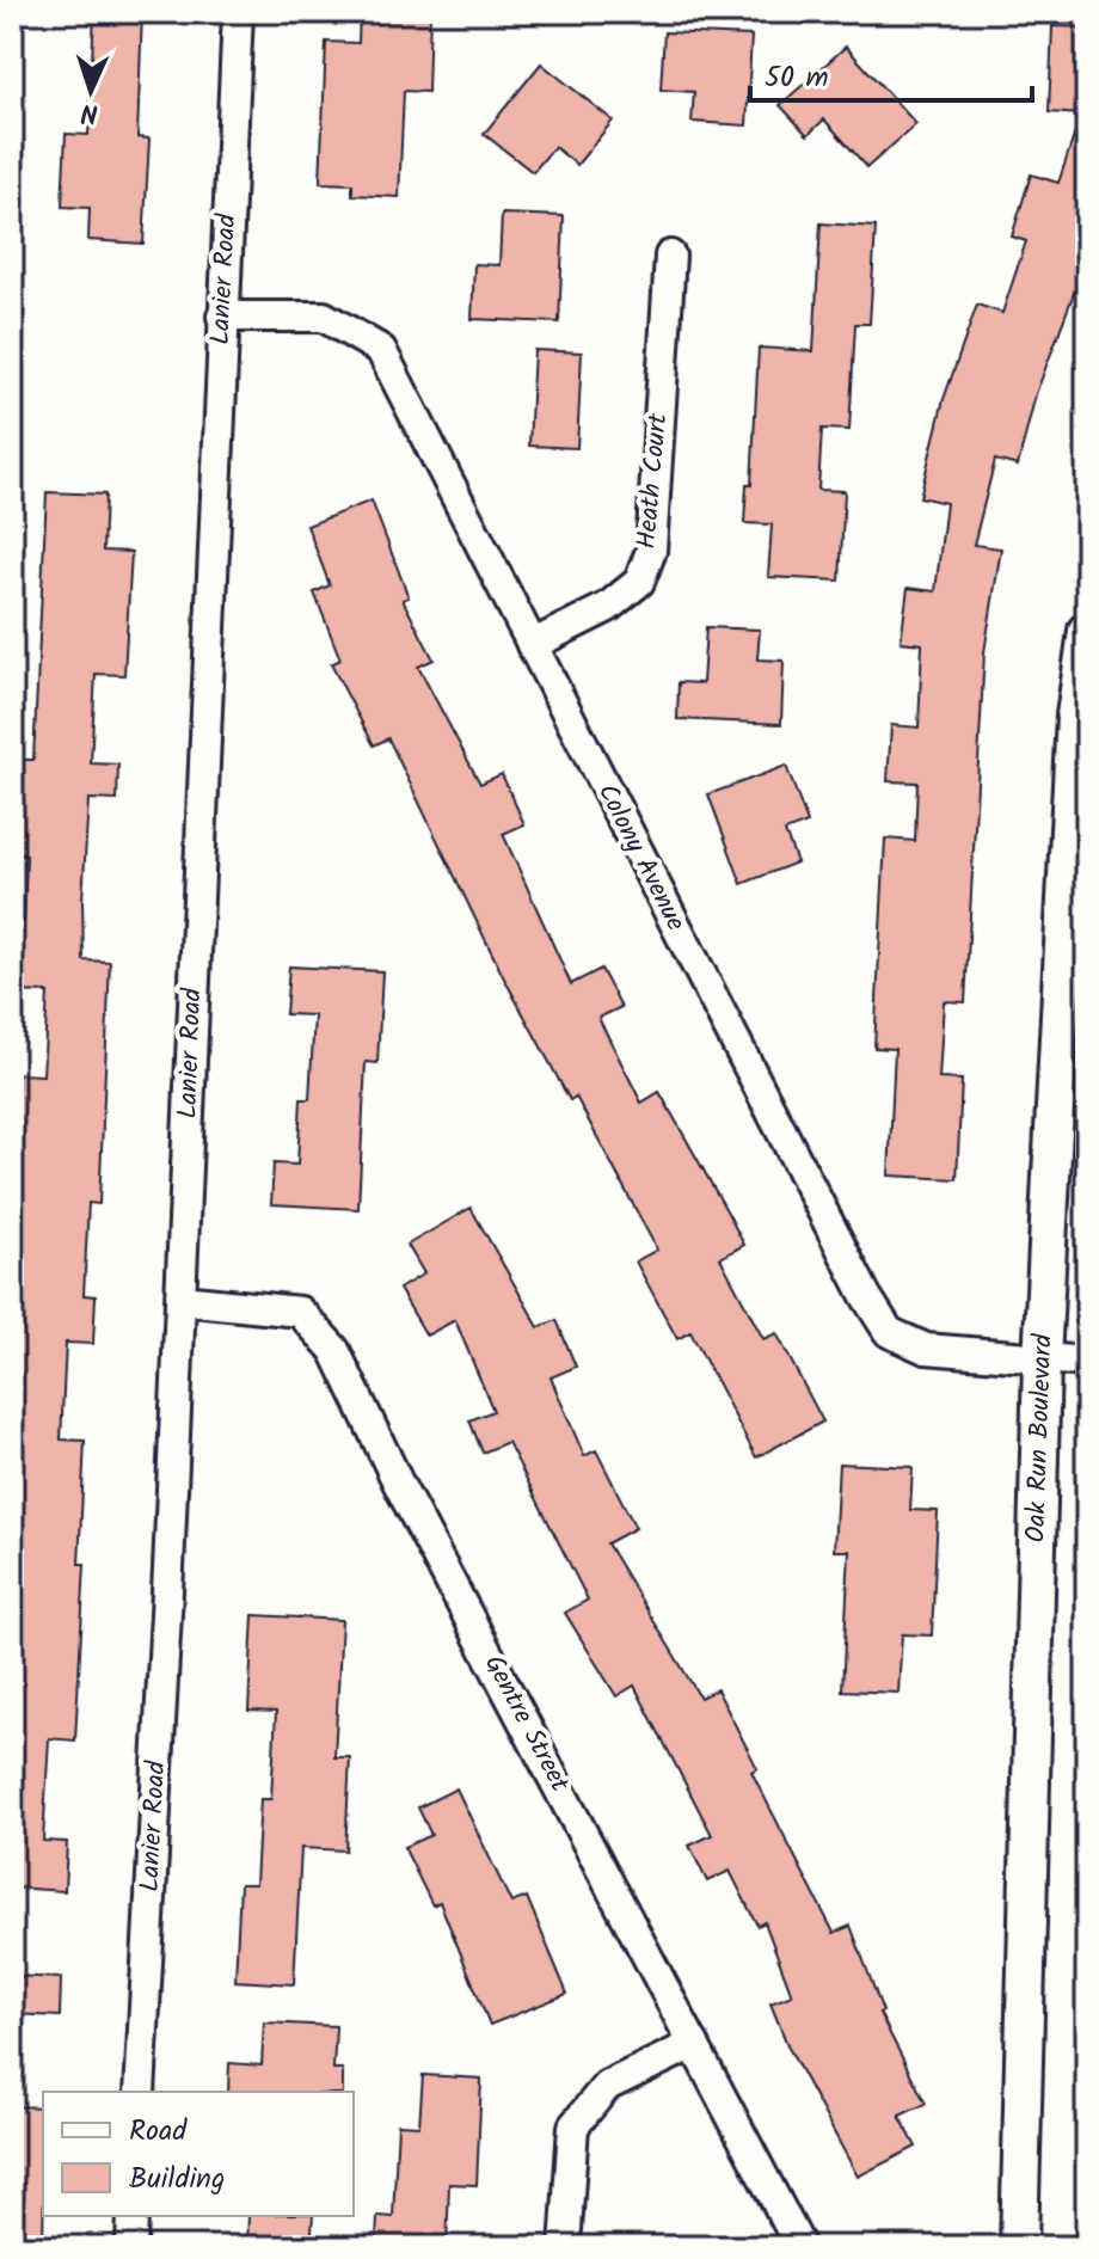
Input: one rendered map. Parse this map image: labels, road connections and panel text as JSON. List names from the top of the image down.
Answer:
{
  "streets": {
    "street": [
      "Lanier Road",
      "Heath Court",
      "Colony Avenue",
      "Oak Run Boulevard",
      "Gentre Street"
    ]
  },
  "crossings": [
    ["Lanier Road", "Colony Avenue"],
    ["Lanier Road", "Gentre Street"],
    ["Heath Court", "Colony Avenue"],
    ["Colony Avenue", "Oak Run Boulevard"]
  ],
  "legend": ["Road", "Building"],
  "scale_bar": "50 m",
  "north": "bottom"
}
